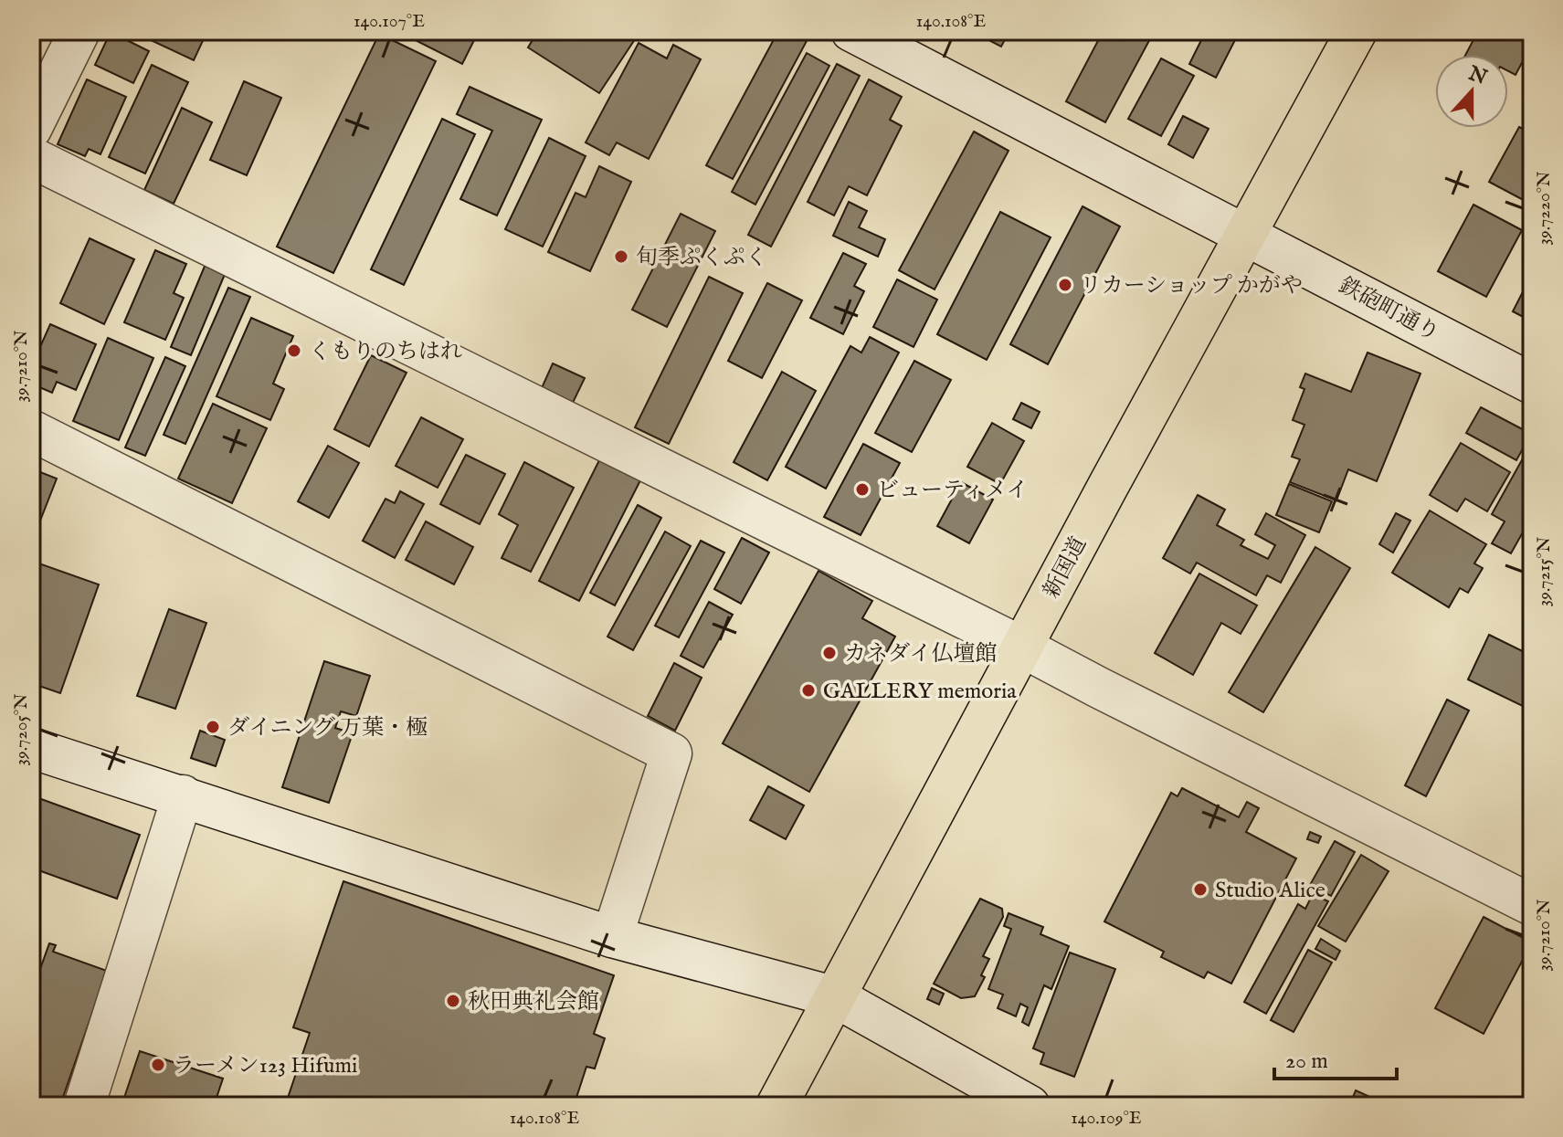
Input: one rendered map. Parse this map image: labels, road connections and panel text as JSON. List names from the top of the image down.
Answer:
{
  "streets": {
    "main road": ["新国道"],
    "street": ["鉄砲町通り"]
  },
  "crossings": [
    ["鉄砲町通り", "新国道"]
  ],
  "places": [
    "旬季ぷくぷく",
    "リカーショップ かがや",
    "くもりのちはれ",
    "ビューティメイ",
    "カネダイ仏壇館",
    "GALLERY memoria",
    "ダイニング 万葉・極",
    "Studio Alice",
    "秋田典礼会館",
    "ラーメン123 Hifumi"
  ],
  "scale_bar": "20 m",
  "north": "top",
  "coordinates": [
    "140.107°E",
    "140.108°E",
    "39.7220°N",
    "39.7210°N",
    "39.7215°N",
    "39.7205°N",
    "140.109°E"
  ]
}
